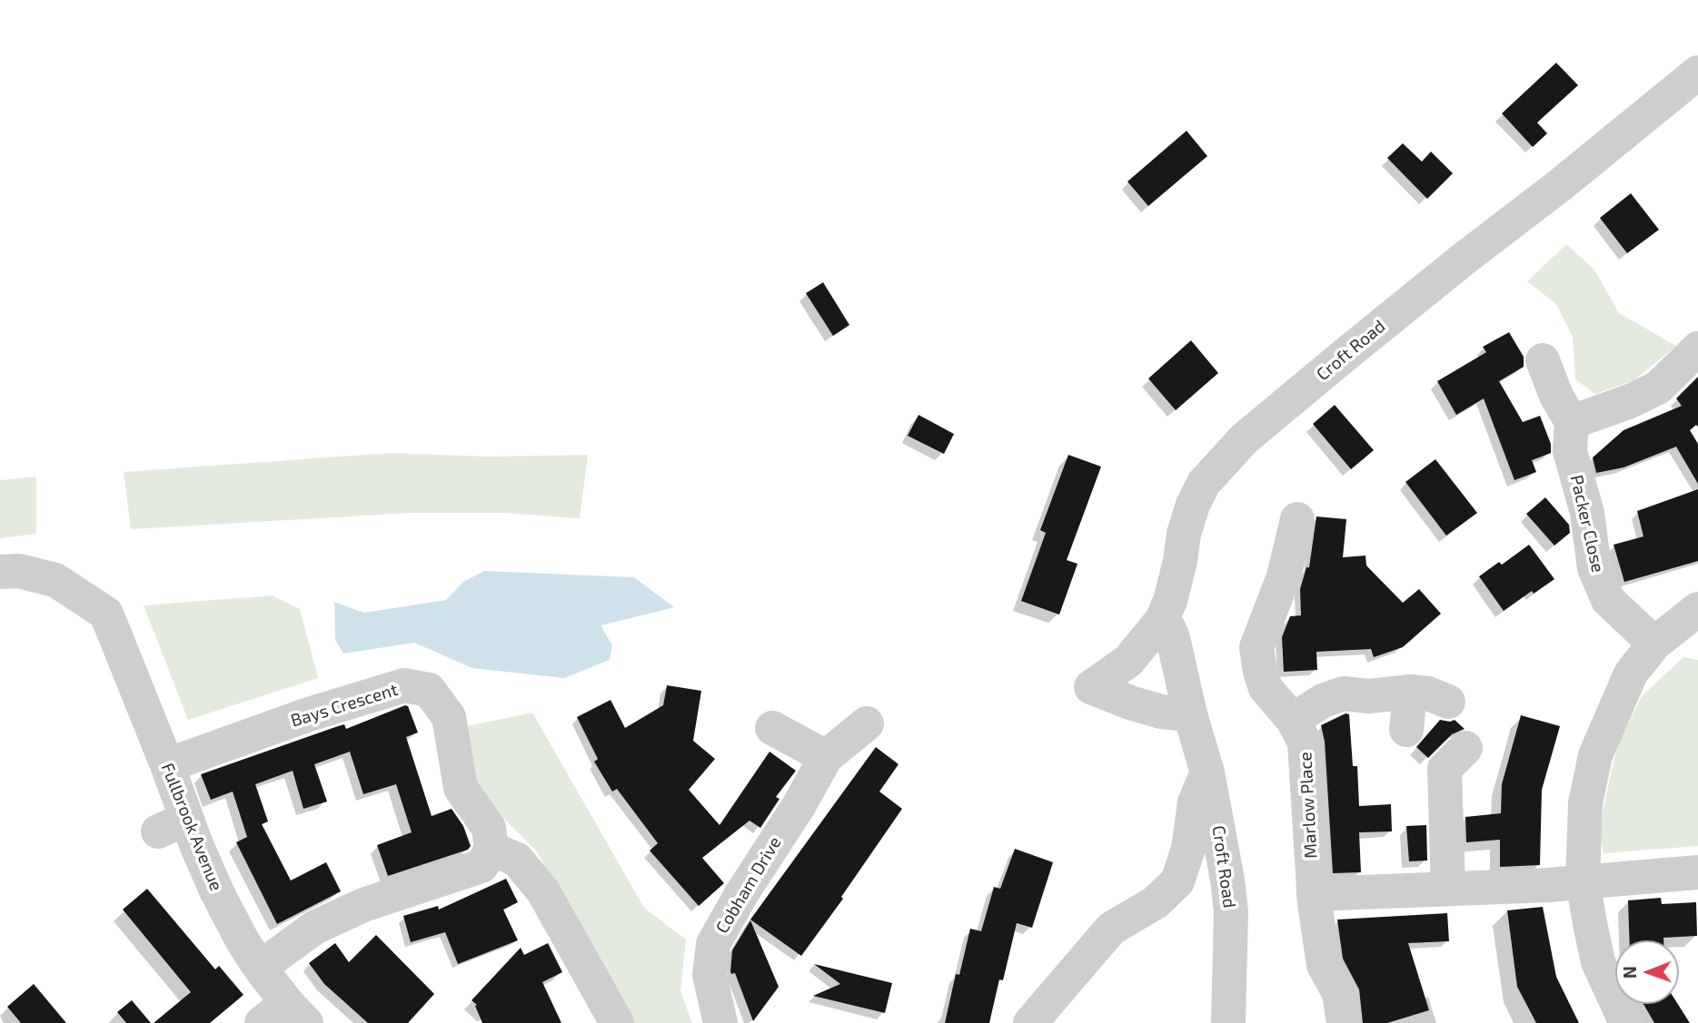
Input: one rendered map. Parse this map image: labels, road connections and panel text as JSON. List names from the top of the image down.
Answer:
{
  "streets": {
    "street": [
      "Croft Road",
      "Packer Close",
      "Bays Crescent",
      "Marlow Place",
      "Fullbrook Avenue",
      "Cobham Drive"
    ]
  },
  "crossings": [
    ["Bays Crescent", "Fullbrook Avenue"]
  ],
  "north": "left"
}
